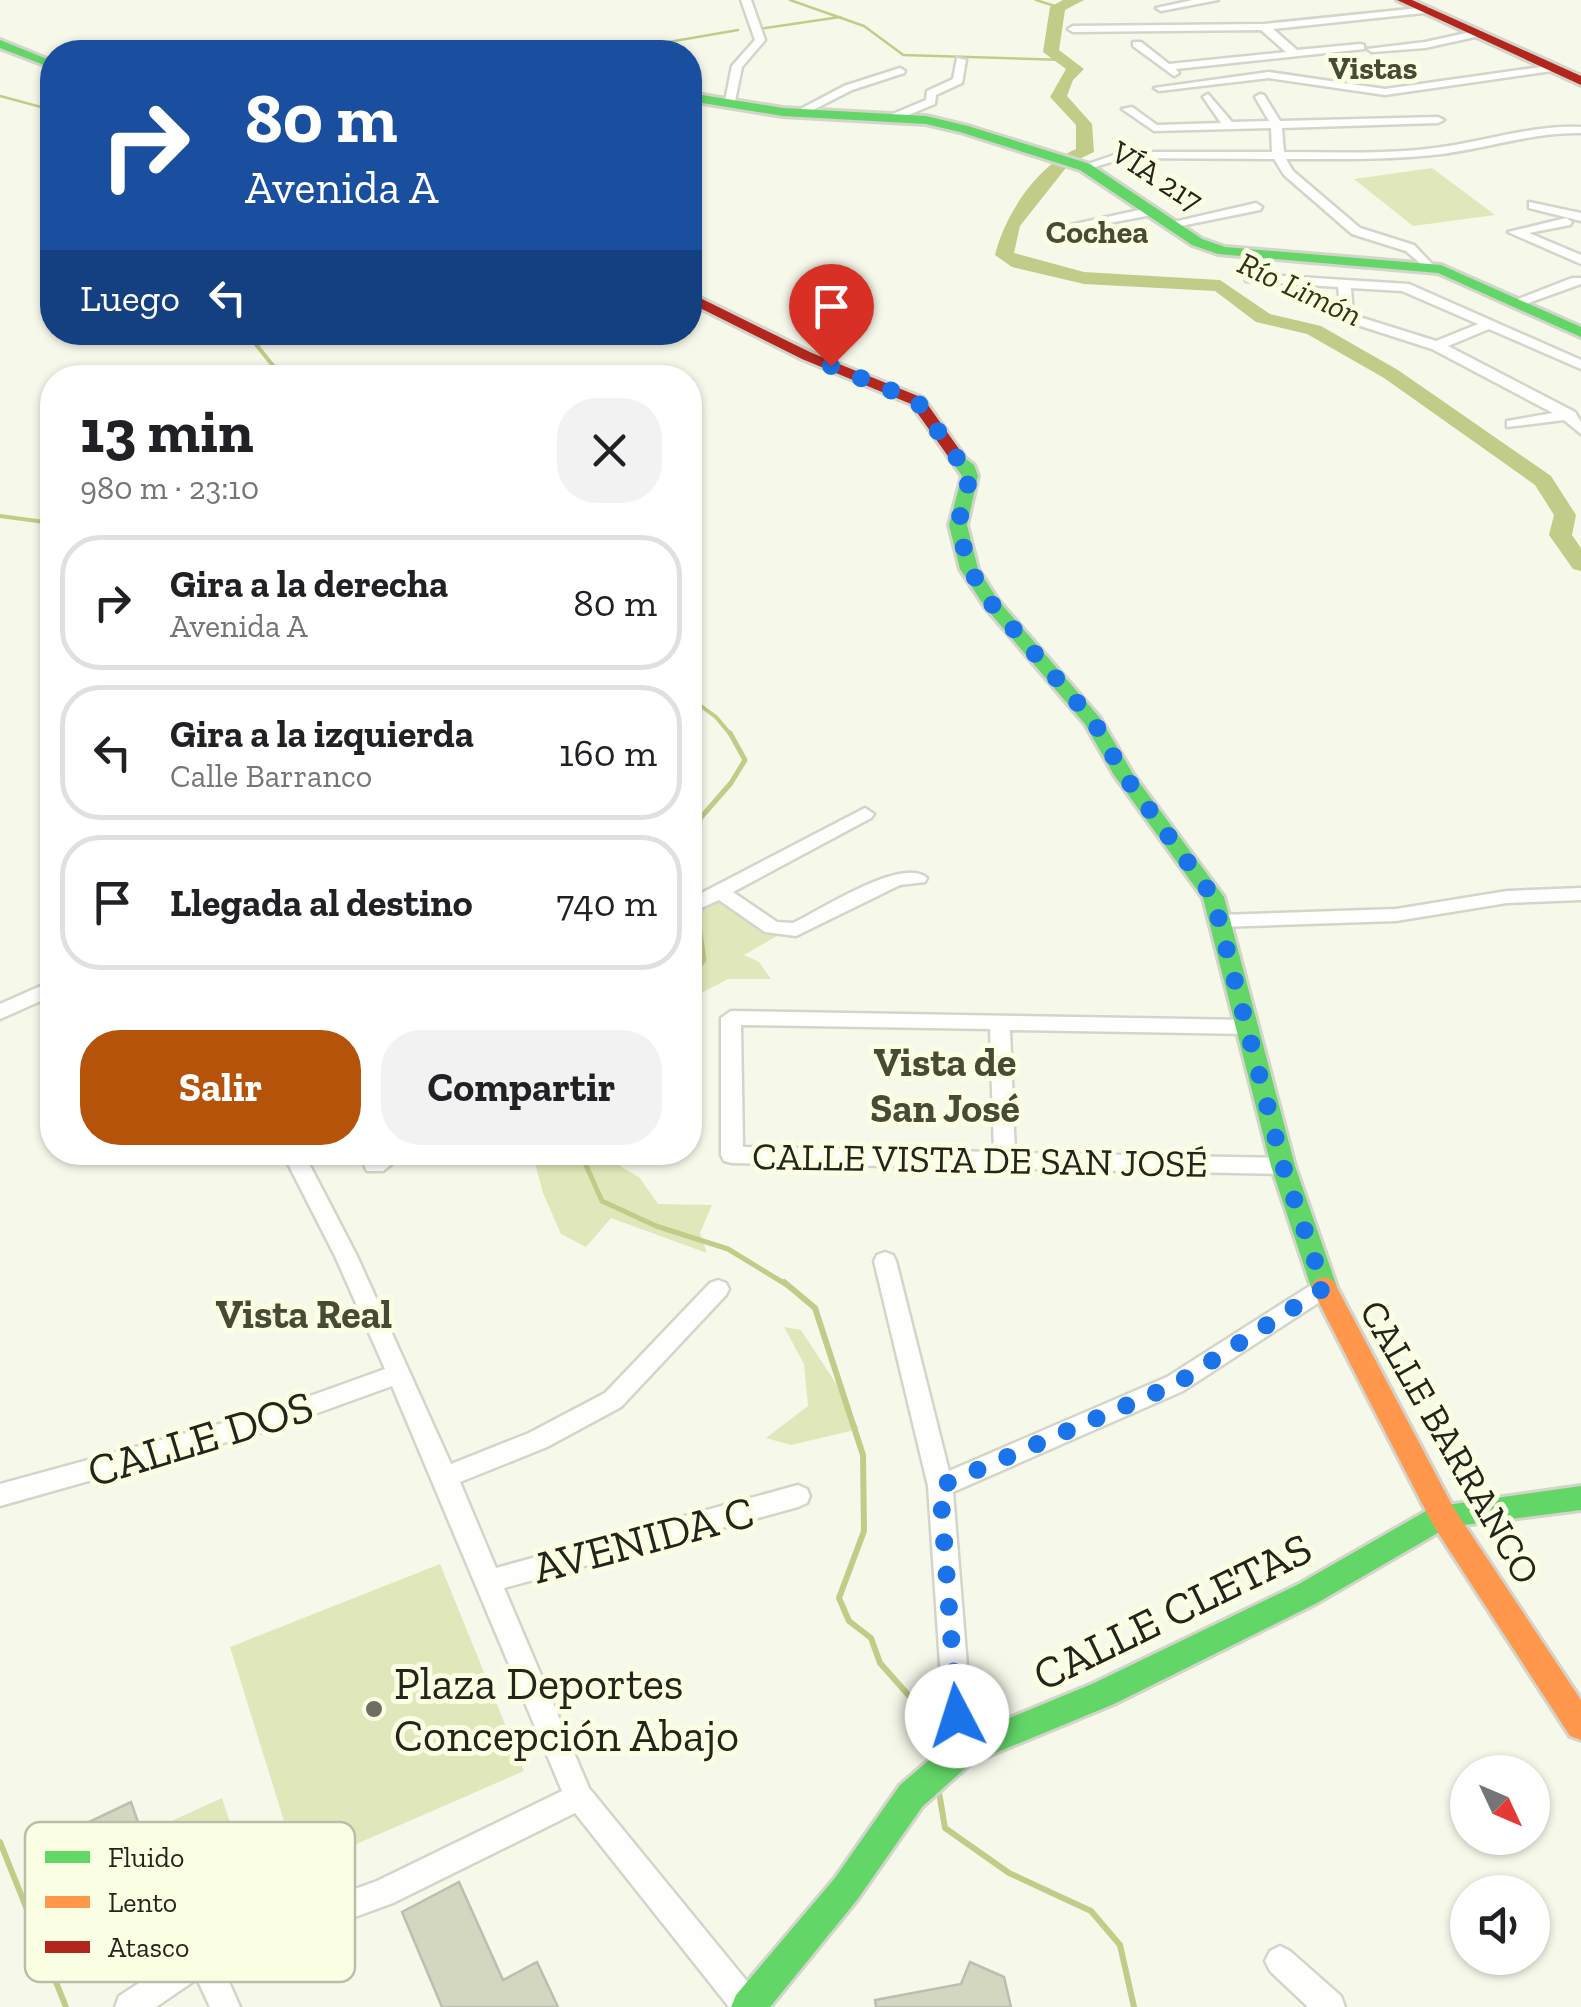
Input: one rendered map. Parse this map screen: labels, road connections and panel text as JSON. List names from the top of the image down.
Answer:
{
  "streets": {
    "street": [
      "VÍA 217",
      "CALLE VISTA DE SAN JOSÉ",
      "CALLE DOS",
      "CALLE BARRANCO",
      "AVENIDA C",
      "CALLE CLETAS"
    ]
  },
  "crossings": [
    ["CALLE VISTA DE SAN JOSÉ", "CALLE BARRANCO"],
    ["CALLE BARRANCO", "CALLE CLETAS"]
  ],
  "districts": [
    "Vistas",
    "Cochea",
    "Vista de San José",
    "Vista Real"
  ],
  "water": ["Río Limón"],
  "places": ["Plaza Deportes Concepción Abajo"],
  "legend": ["Fluido", "Lento", "Atasco"],
  "north": "bottom right",
  "page": {
    "turn": ["80 m", "Avenida A"],
    "then": "Luego",
    "heading": ["13 min", "980 m · 23:10"],
    "list": [
      {
        "name": "Gira a la derecha",
        "note": "Avenida A",
        "value": "80 m"
      },
      {
        "name": "Gira a la izquierda",
        "note": "Calle Barranco",
        "value": "160 m"
      },
      {
        "name": "Llegada al destino",
        "value": "740 m"
      }
    ],
    "buttons": ["Salir", "Compartir"]
  }
}
